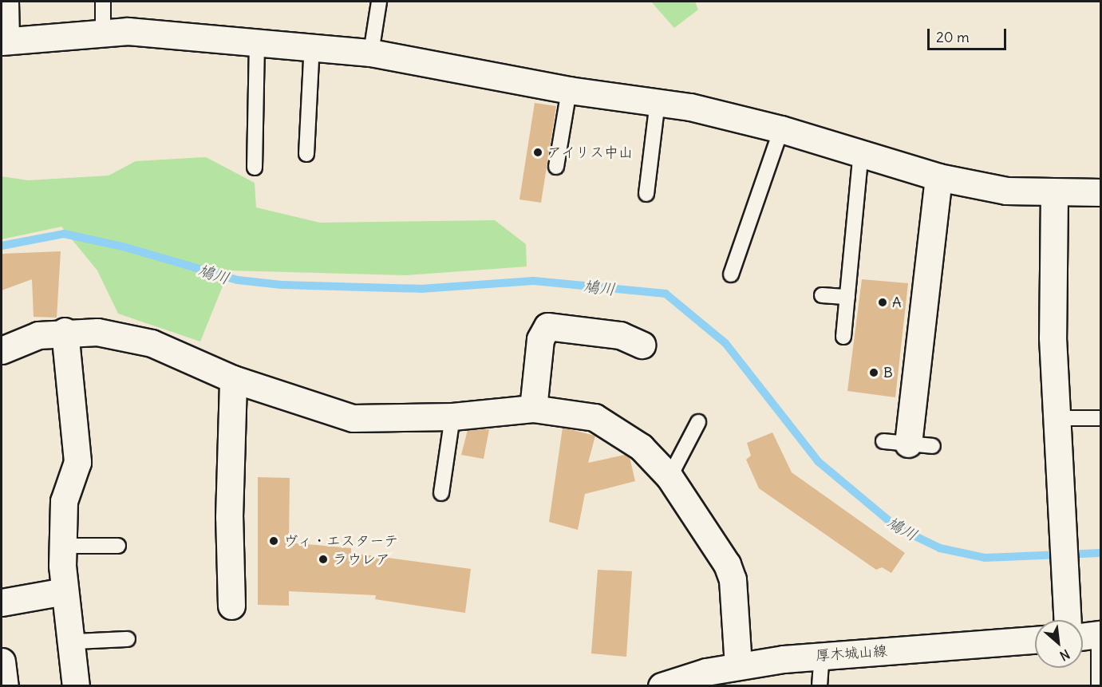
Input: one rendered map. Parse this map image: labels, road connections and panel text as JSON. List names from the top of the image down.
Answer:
{
  "streets": {
    "street": ["厚木城山線"]
  },
  "water": ["鳩川"],
  "places": [
    "アイリス中山",
    "A",
    "B",
    "ヴィ・エスターテ",
    "ラウレア"
  ],
  "scale_bar": "20 m",
  "north": "bottom right"
}
